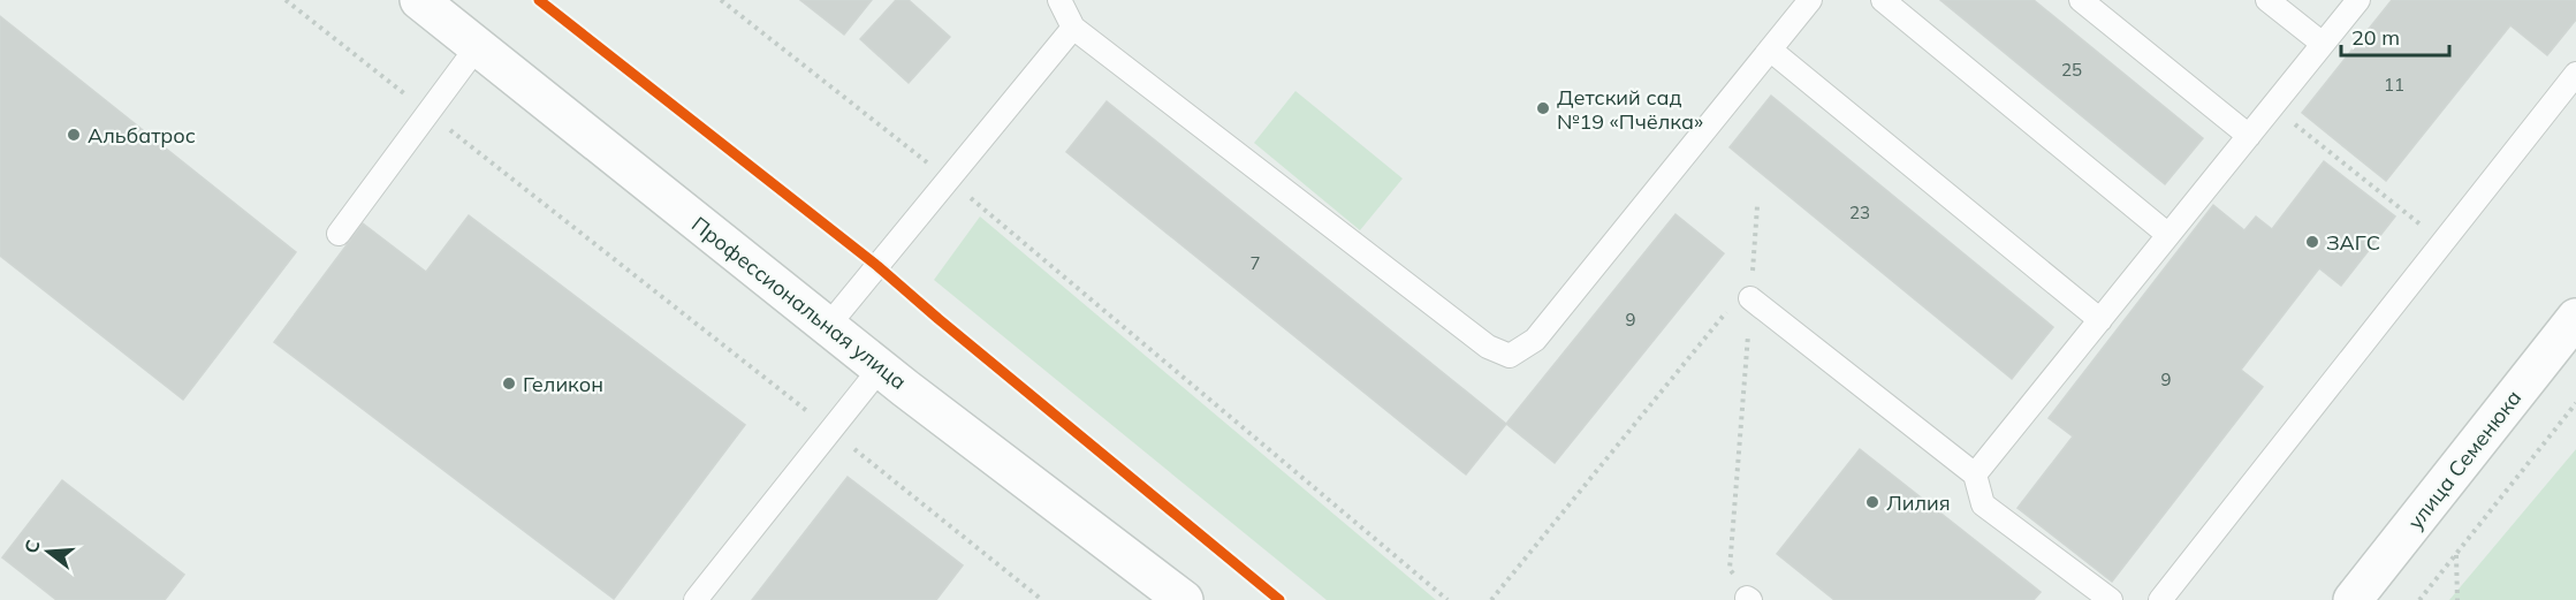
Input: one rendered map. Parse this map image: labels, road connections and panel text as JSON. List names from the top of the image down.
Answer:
{
  "streets": {
    "main road": ["Профессиональная улица", "улица Семенюка"]
  },
  "places": [
    "Детский сад №19 «Пчёлка»",
    "Альбатрос",
    "ЗАГС",
    "Геликон",
    "Лилия"
  ],
  "house_numbers": [
    "25",
    "11",
    "23",
    "7",
    "9",
    "9"
  ],
  "scale_bar": "20 m",
  "north": "left"
}
